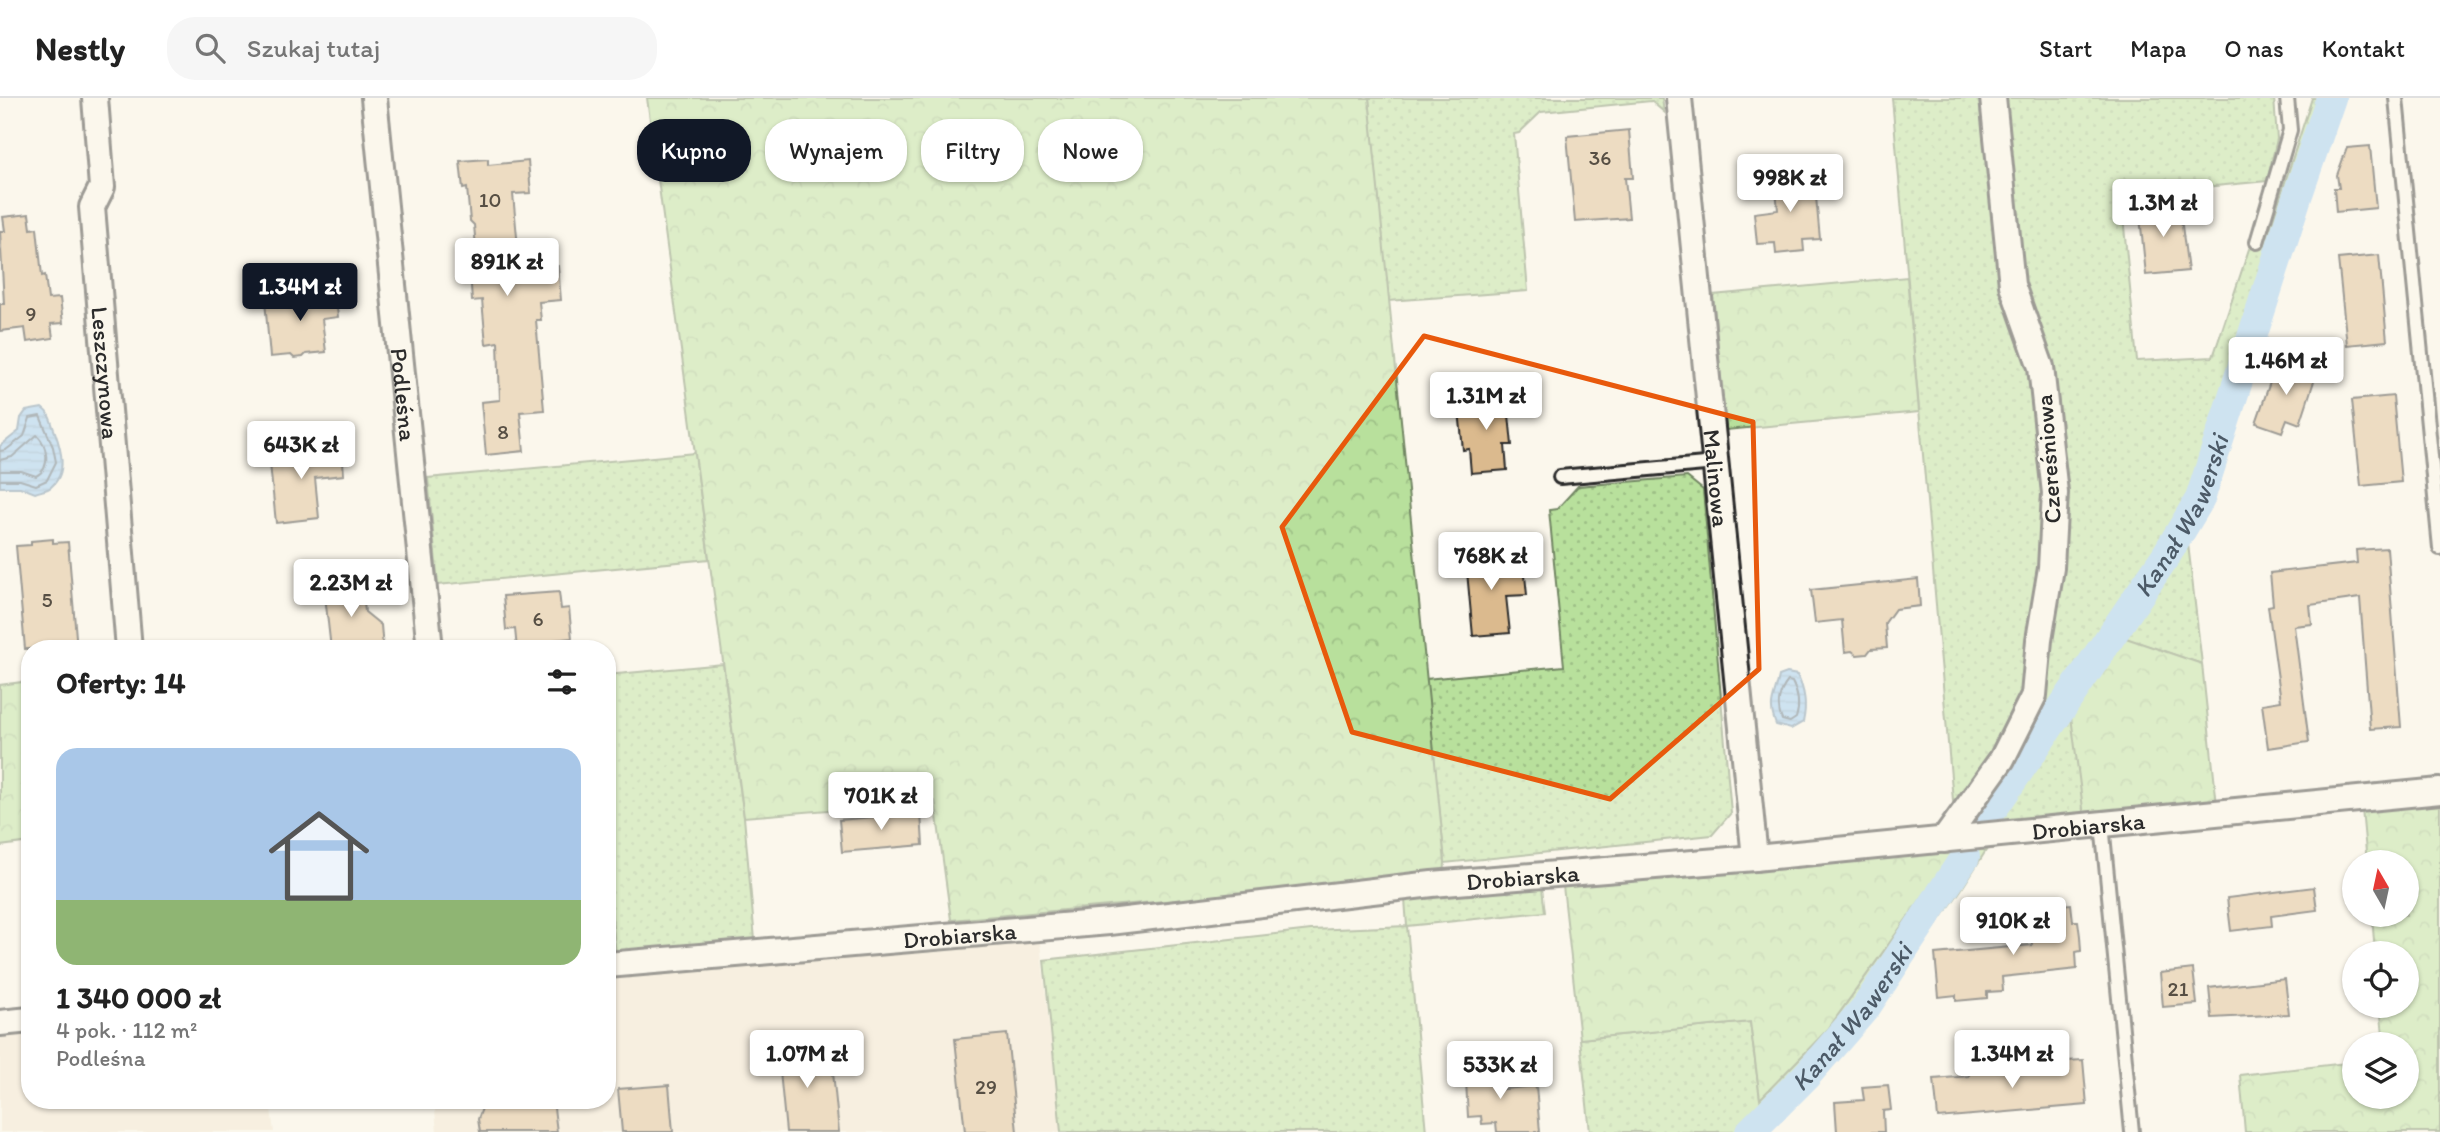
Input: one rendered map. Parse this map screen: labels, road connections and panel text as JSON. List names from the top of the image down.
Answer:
{
  "streets": {
    "street": [
      "Leszczynowa",
      "Podleśna",
      "Czereśniowa",
      "Malinowa",
      "Drobiarska"
    ]
  },
  "crossings": [
    ["Czereśniowa", "Drobiarska"],
    ["Malinowa", "Drobiarska"]
  ],
  "water": ["Kanał Wawerski"],
  "house_numbers": [
    "36",
    "10",
    "9",
    "8",
    "5",
    "6",
    "21",
    "29"
  ],
  "north": "top",
  "page": {
    "header": "Nestly",
    "search": "Szukaj tutaj",
    "nav": [
      "Start",
      "Mapa",
      "O nas",
      "Kontakt"
    ],
    "chip": [
      "Kupno",
      "Wynajem",
      "Filtry",
      "Nowe"
    ],
    "price": [
      "998K zł",
      "1.3M zł",
      "891K zł",
      "1.34M zł",
      "1.46M zł",
      "1.31M zł",
      "643K zł",
      "768K zł",
      "2.23M zł",
      "701K zł",
      "910K zł",
      "1.07M zł",
      "1.34M zł",
      "533K zł"
    ],
    "heading": "Oferty: 14",
    "list": [
      {
        "name": "1 340 000 zł",
        "note": "4 pok. · 112 m² · Podleśna"
      }
    ]
  }
}
